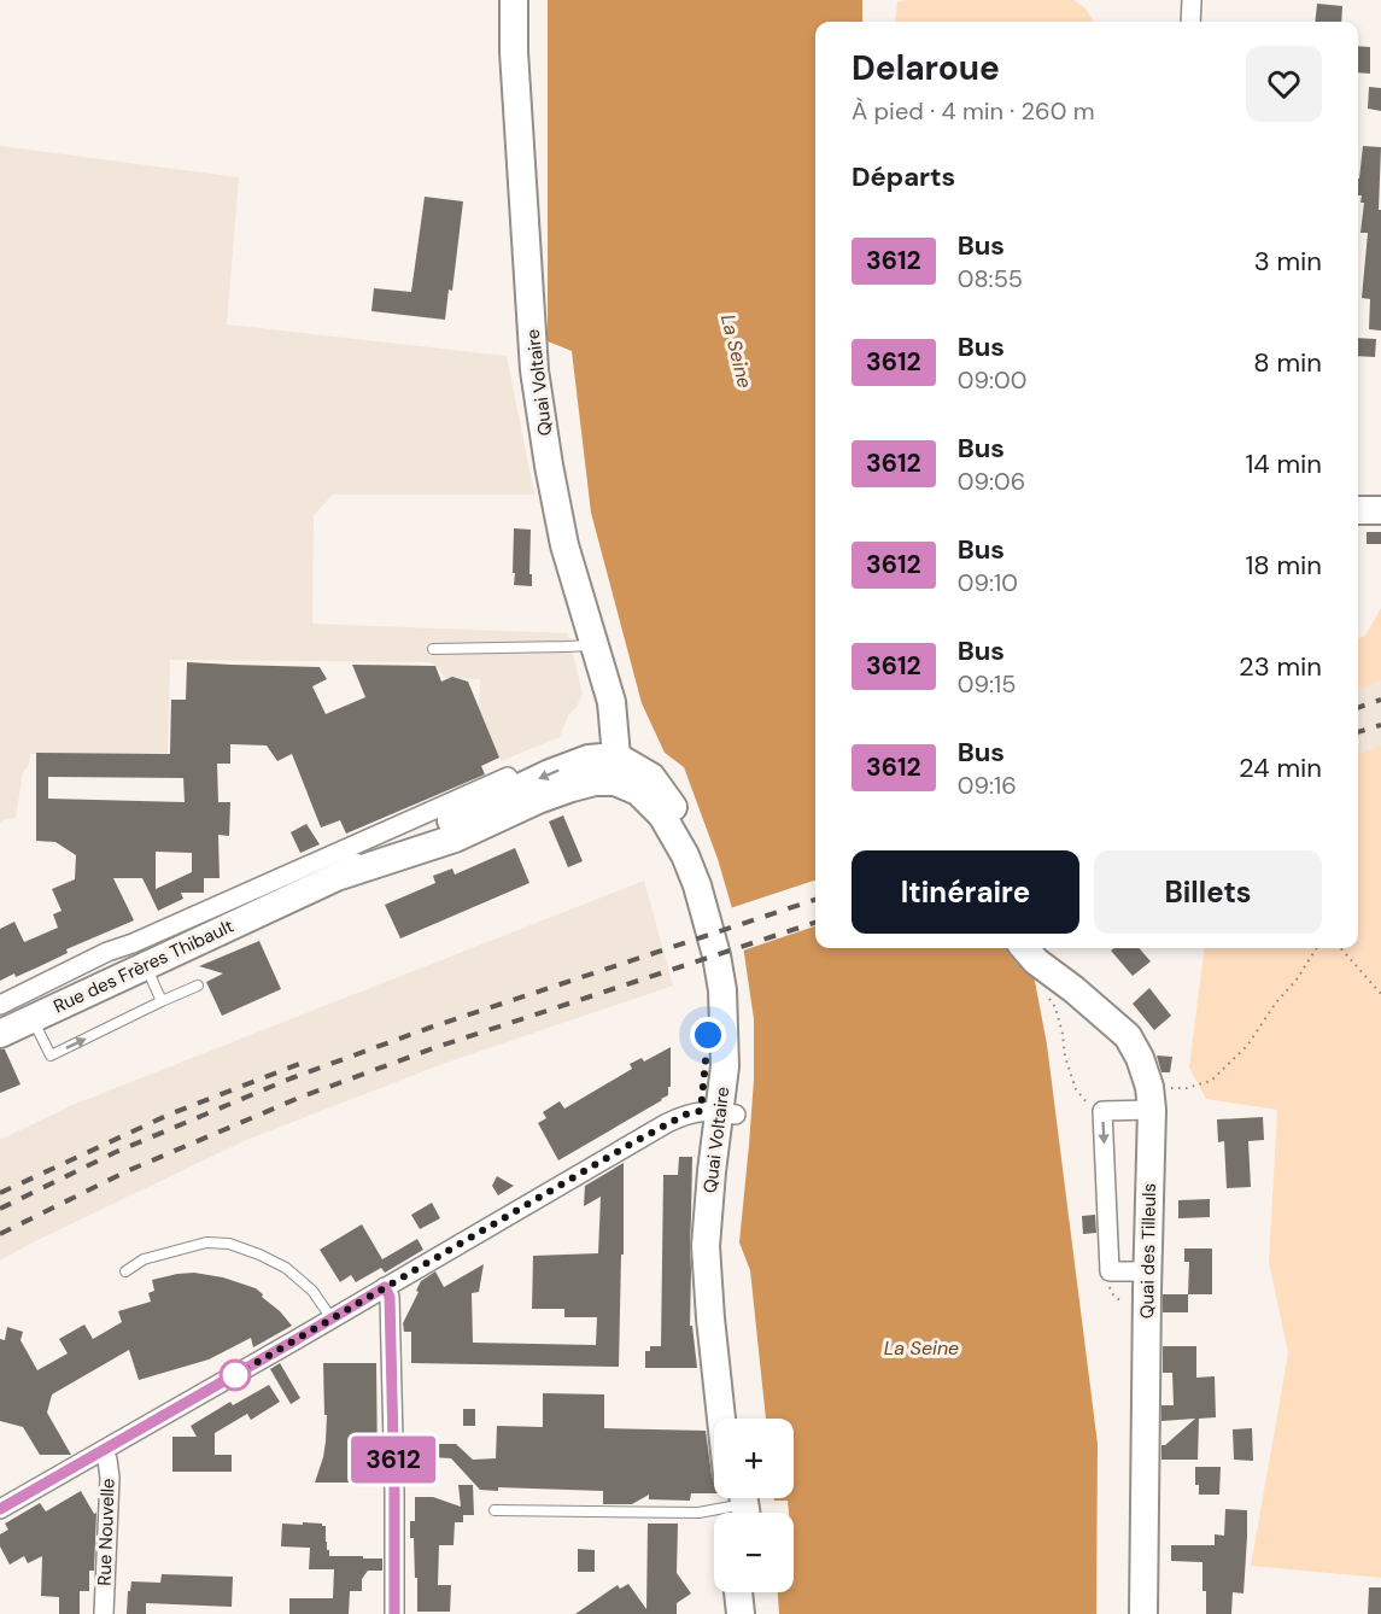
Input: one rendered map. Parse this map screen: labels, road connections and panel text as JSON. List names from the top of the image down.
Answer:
{
  "streets": {
    "street": [
      "Quai Voltaire",
      "Rue des Frères Thibault",
      "Quai des Tilleuls",
      "Rue Nouvelle"
    ]
  },
  "crossings": [
    ["Quai Voltaire", "Rue des Frères Thibault"]
  ],
  "water": ["La Seine"],
  "lines": ["bus line 3612"],
  "page": {
    "on_map": "3612",
    "heading": [
      ["Delaroue", "À pied · 4 min · 260 m"],
      "Départs"
    ],
    "list": [
      {
        "mark": "3612",
        "name": "Bus",
        "note": "08:55",
        "value": "3 min"
      },
      {
        "mark": "3612",
        "name": "Bus",
        "note": "09:00",
        "value": "8 min"
      },
      {
        "mark": "3612",
        "name": "Bus",
        "note": "09:06",
        "value": "14 min"
      },
      {
        "mark": "3612",
        "name": "Bus",
        "note": "09:10",
        "value": "18 min"
      },
      {
        "mark": "3612",
        "name": "Bus",
        "note": "09:15",
        "value": "23 min"
      },
      {
        "mark": "3612",
        "name": "Bus",
        "note": "09:16",
        "value": "24 min"
      }
    ],
    "buttons": ["Itinéraire", "Billets"],
    "map_buttons": ["+", "−"]
  }
}
